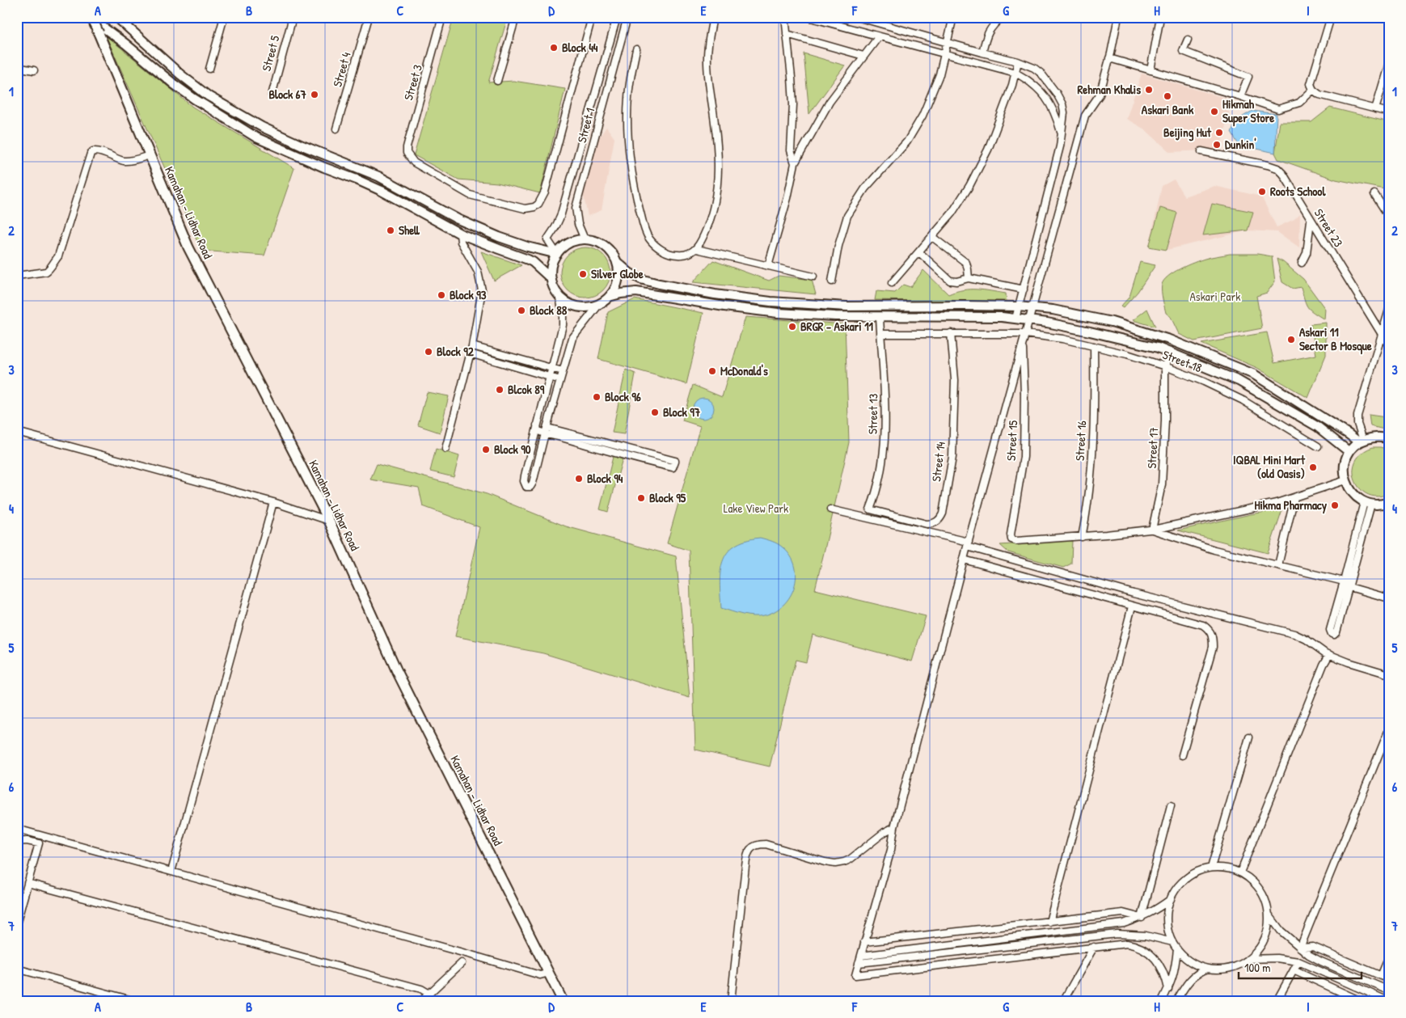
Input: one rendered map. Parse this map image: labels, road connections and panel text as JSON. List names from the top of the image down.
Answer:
{
  "streets": {
    "main road": ["Kamahan - Lidhar Road"],
    "street": [
      "Street 5",
      "Street 4",
      "Street 3",
      "Street 1",
      "Street 23",
      "Street 18",
      "Street 13",
      "Street 15",
      "Street 16",
      "Street 17",
      "Street 14"
    ]
  },
  "crossings": [
    ["Street 18", "Street 13"],
    ["Street 18", "Street 16"],
    ["Street 18", "Street 17"],
    ["Street 18", "Street 14"],
    ["Street 13", "Street 14"],
    ["Street 15", "Street 16"]
  ],
  "parks": ["Askari Park", "Lake View Park"],
  "places": [
    "Block 44",
    "Rehman Khalis",
    "Block 67",
    "Askari Bank",
    "Hikmah Super Store",
    "Beijing Hut",
    "Dunkin'",
    "Roots School",
    "Shell",
    "Silver Globe",
    "Block 93",
    "Block 88",
    "BRGR - Askari 11",
    "Askari 11 Sector B Mosque",
    "Block 92",
    "McDonald's",
    "Blcok 89",
    "Block 96",
    "Block 97",
    "Block 90",
    "IQBAL Mini Mart (old Oasis)",
    "Block 94",
    "Block 95",
    "Hikma Pharmacy"
  ],
  "scale_bar": "100 m",
  "grid": {
    "columns": [
      "A",
      "B",
      "C",
      "D",
      "E",
      "F",
      "G",
      "H",
      "I"
    ],
    "rows": [
      "1",
      "2",
      "3",
      "4",
      "5",
      "6",
      "7"
    ]
  }
}
